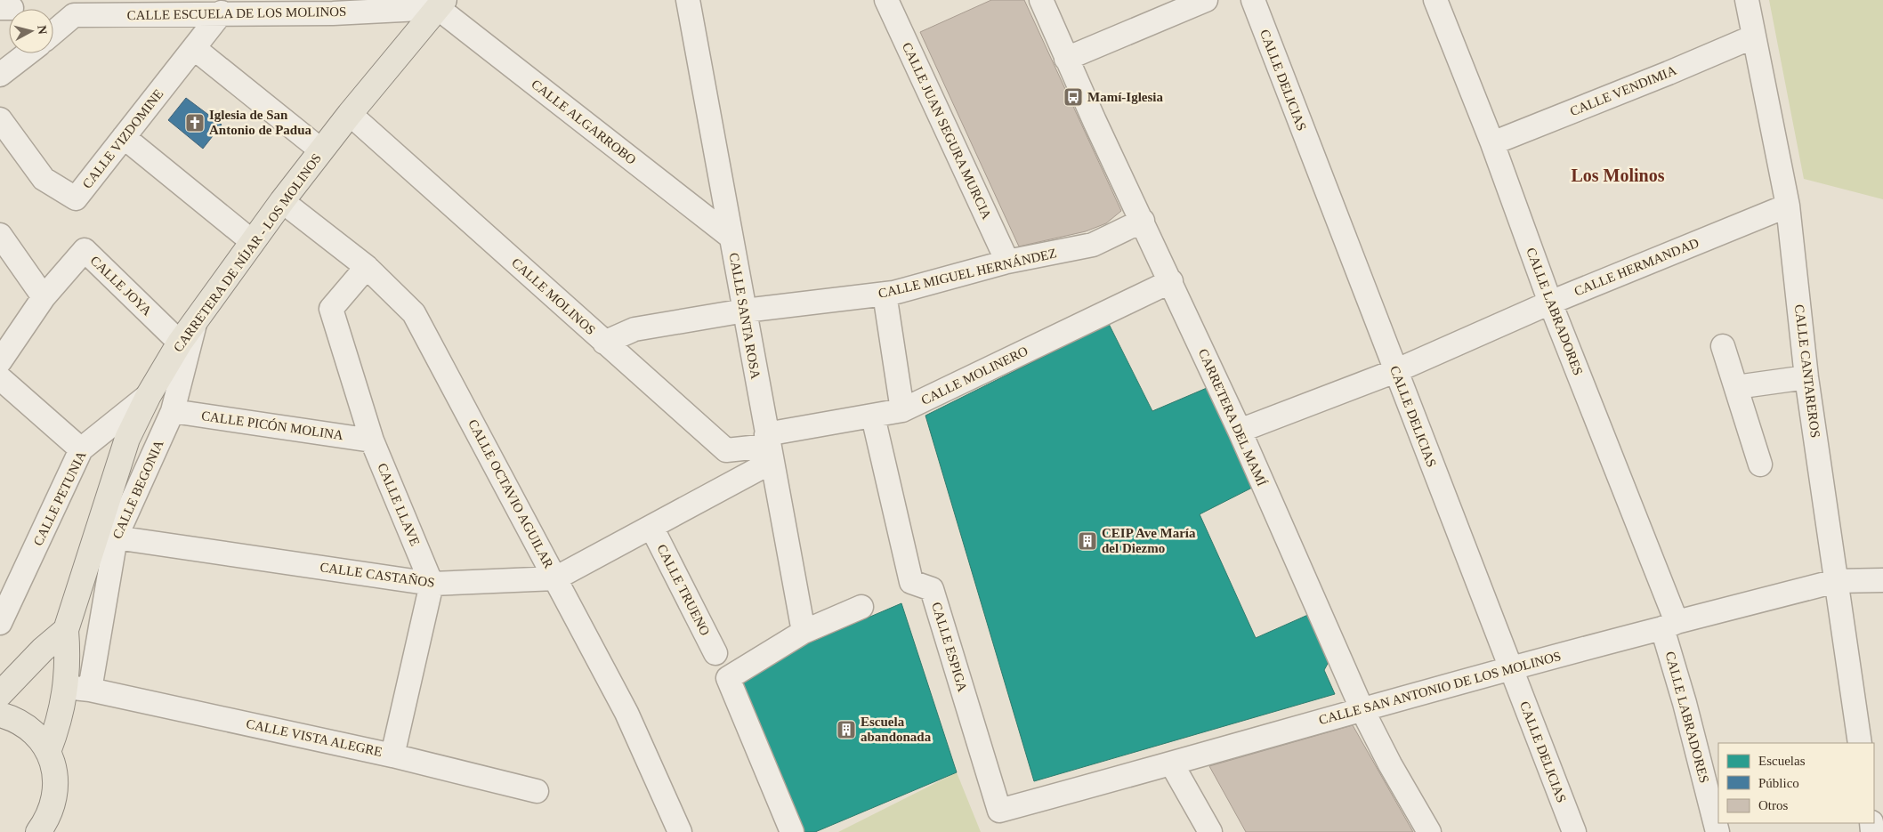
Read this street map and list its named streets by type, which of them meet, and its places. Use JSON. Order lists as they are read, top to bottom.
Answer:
{
  "streets": {
    "main road": ["CARRETERA DE NÍJAR - LOS MOLINOS"],
    "street": [
      "CALLE ESCUELA DE LOS MOLINOS",
      "CALLE DELICIAS",
      "CALLE VENDIMIA",
      "CALLE ALGARROBO",
      "CALLE JUAN SEGURA MURCIA",
      "CALLE VIZDOMINE",
      "CALLE HERMANDAD",
      "CALLE MIGUEL HERNÁNDEZ",
      "CALLE JOYA",
      "CALLE MOLINOS",
      "CALLE LABRADORES",
      "CALLE SANTA ROSA",
      "CALLE CANTAREROS",
      "CALLE MOLINERO",
      "CARRETERA DEL MAMÍ",
      "CALLE PICÓN MOLINA",
      "CALLE BEGONIA",
      "CALLE OCTAVIO AGUILAR",
      "CALLE PETUNIA",
      "CALLE LLAVE",
      "CALLE CASTAÑOS",
      "CALLE TRUENO",
      "CALLE ESPIGA",
      "CALLE SAN ANTONIO DE LOS MOLINOS",
      "CALLE VISTA ALEGRE"
    ]
  },
  "crossings": [
    ["CALLE ESCUELA DE LOS MOLINOS", "CALLE ALGARROBO"],
    ["CALLE ESCUELA DE LOS MOLINOS", "CALLE VIZDOMINE"],
    ["CALLE ESCUELA DE LOS MOLINOS", "CARRETERA DE NÍJAR - LOS MOLINOS"],
    ["CALLE DELICIAS", "CALLE HERMANDAD"],
    ["CALLE DELICIAS", "CALLE SAN ANTONIO DE LOS MOLINOS"],
    ["CALLE VENDIMIA", "CALLE LABRADORES"],
    ["CALLE VENDIMIA", "CALLE CANTAREROS"],
    ["CALLE ALGARROBO", "CARRETERA DE NÍJAR - LOS MOLINOS"],
    ["CALLE ALGARROBO", "CALLE SANTA ROSA"],
    ["CALLE JUAN SEGURA MURCIA", "CALLE MIGUEL HERNÁNDEZ"],
    ["CARRETERA DE NÍJAR - LOS MOLINOS", "CALLE JOYA"],
    ["CARRETERA DE NÍJAR - LOS MOLINOS", "CALLE MOLINOS"],
    ["CARRETERA DE NÍJAR - LOS MOLINOS", "CALLE BEGONIA"],
    ["CARRETERA DE NÍJAR - LOS MOLINOS", "CALLE OCTAVIO AGUILAR"],
    ["CARRETERA DE NÍJAR - LOS MOLINOS", "CALLE PETUNIA"],
    ["CARRETERA DE NÍJAR - LOS MOLINOS", "CALLE CASTAÑOS"],
    ["CALLE HERMANDAD", "CALLE LABRADORES"],
    ["CALLE HERMANDAD", "CALLE CANTAREROS"],
    ["CALLE HERMANDAD", "CARRETERA DEL MAMÍ"],
    ["CALLE MIGUEL HERNÁNDEZ", "CALLE MOLINOS"],
    ["CALLE MIGUEL HERNÁNDEZ", "CALLE SANTA ROSA"],
    ["CALLE MIGUEL HERNÁNDEZ", "CARRETERA DEL MAMÍ"],
    ["CALLE MOLINOS", "CALLE SANTA ROSA"],
    ["CALLE MOLINOS", "CALLE MOLINERO"],
    ["CALLE MOLINOS", "CALLE CASTAÑOS"],
    ["CALLE LABRADORES", "CALLE SAN ANTONIO DE LOS MOLINOS"],
    ["CALLE SANTA ROSA", "CALLE MOLINERO"],
    ["CALLE SANTA ROSA", "CALLE CASTAÑOS"],
    ["CALLE CANTAREROS", "CALLE SAN ANTONIO DE LOS MOLINOS"],
    ["CALLE MOLINERO", "CARRETERA DEL MAMÍ"],
    ["CALLE MOLINERO", "CALLE CASTAÑOS"],
    ["CALLE MOLINERO", "CALLE ESPIGA"],
    ["CARRETERA DEL MAMÍ", "CALLE SAN ANTONIO DE LOS MOLINOS"],
    ["CALLE PICÓN MOLINA", "CALLE BEGONIA"],
    ["CALLE PICÓN MOLINA", "CALLE LLAVE"],
    ["CALLE BEGONIA", "CALLE CASTAÑOS"],
    ["CALLE BEGONIA", "CALLE VISTA ALEGRE"],
    ["CALLE OCTAVIO AGUILAR", "CALLE LLAVE"],
    ["CALLE OCTAVIO AGUILAR", "CALLE CASTAÑOS"],
    ["CALLE LLAVE", "CALLE CASTAÑOS"],
    ["CALLE CASTAÑOS", "CALLE TRUENO"],
    ["CALLE ESPIGA", "CALLE SAN ANTONIO DE LOS MOLINOS"]
  ],
  "districts": ["Los Molinos"],
  "places": {
    "bus stop": ["Mamí-Iglesia"],
    "church": ["Iglesia de San Antonio de Padua"],
    "building": ["CEIP Ave María del Diezmo", "Escuela abandonada"]
  },
  "legend": ["Escuelas", "Público", "Otros"],
  "north": "right"
}
